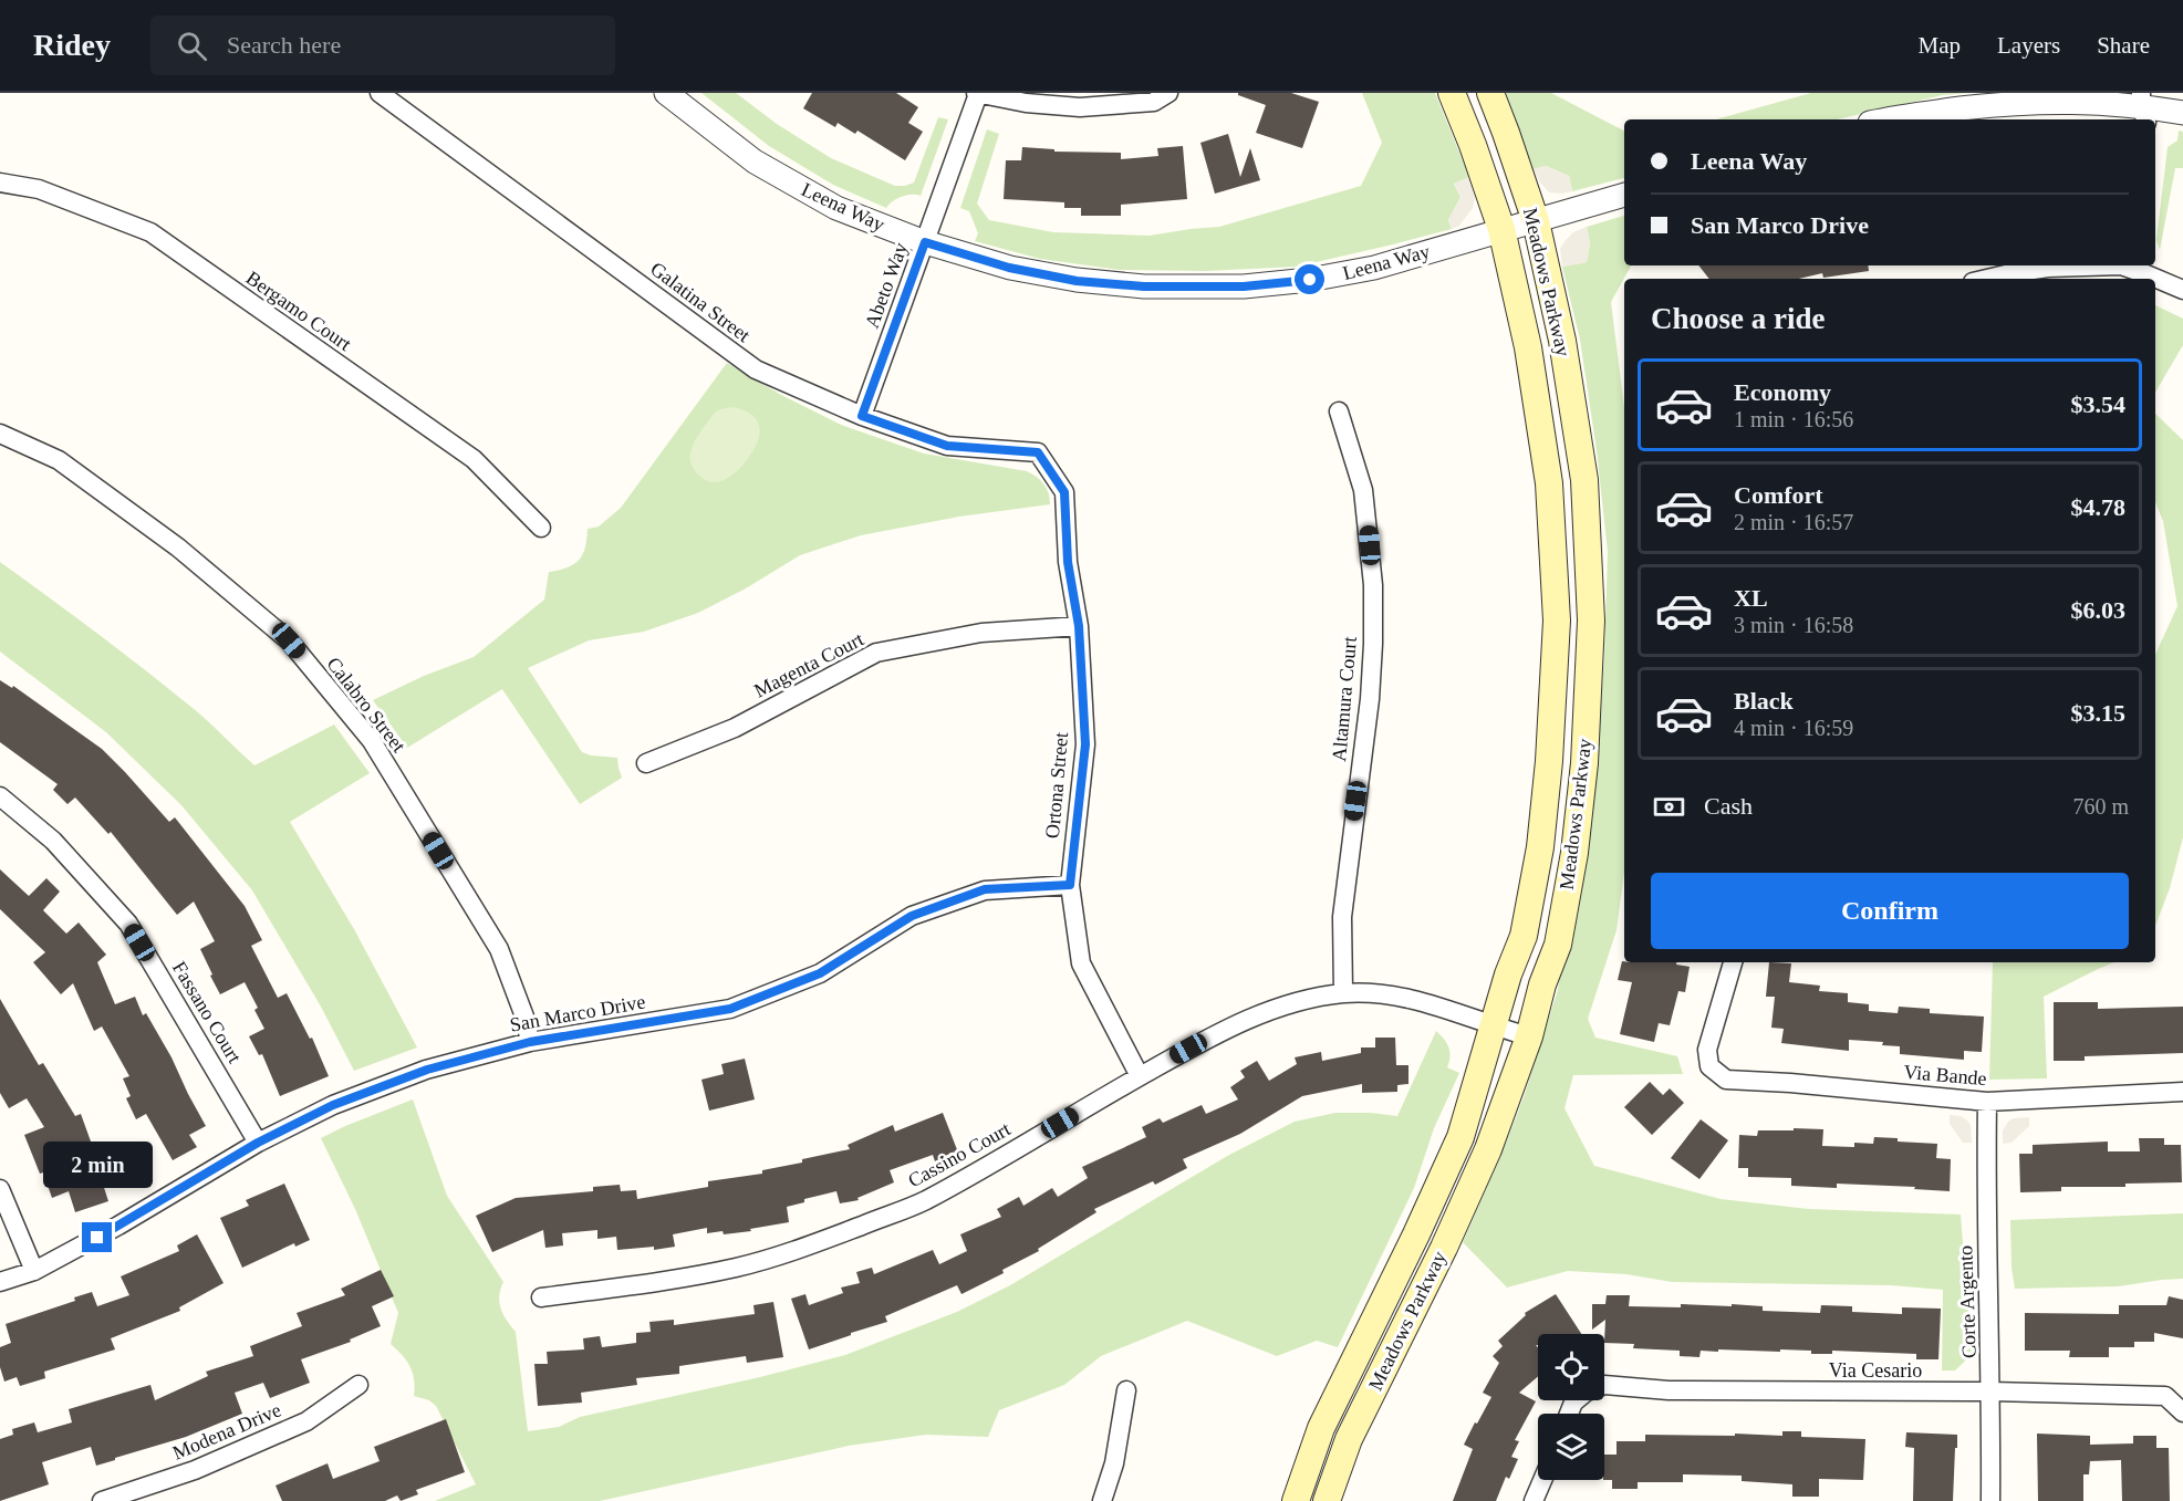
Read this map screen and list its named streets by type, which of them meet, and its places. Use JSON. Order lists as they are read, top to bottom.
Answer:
{
  "streets": {
    "main road": ["Meadows Parkway"],
    "street": [
      "Leena Way",
      "Abeto Way",
      "Galatina Street",
      "Bergamo Court",
      "Magenta Court",
      "Altamura Court",
      "Calabro Street",
      "Ortona Street",
      "Fassano Court",
      "San Marco Drive",
      "Via Bande",
      "Cassino Court",
      "Corte Argento",
      "Via Cesario",
      "Modena Drive"
    ]
  },
  "crossings": [
    ["Leena Way", "Meadows Parkway"],
    ["Leena Way", "Abeto Way"],
    ["Meadows Parkway", "Cassino Court"],
    ["Abeto Way", "Galatina Street"],
    ["Galatina Street", "Ortona Street"],
    ["Magenta Court", "Ortona Street"],
    ["Altamura Court", "Cassino Court"],
    ["Calabro Street", "San Marco Drive"],
    ["Ortona Street", "San Marco Drive"],
    ["Ortona Street", "Cassino Court"],
    ["Fassano Court", "San Marco Drive"],
    ["Via Bande", "Corte Argento"],
    ["Corte Argento", "Via Cesario"]
  ],
  "page": {
    "header": "Ridey",
    "search": "Search here",
    "nav": ["Map", "Layers", "Share"],
    "banner": ["Leena Way", "San Marco Drive"],
    "heading": "Choose a ride",
    "list": [
      {
        "name": "Economy",
        "note": "1 min · 16:56",
        "value": "$3.54"
      },
      {
        "name": "Comfort",
        "note": "2 min · 16:57",
        "value": "$4.78"
      },
      {
        "name": "XL",
        "note": "3 min · 16:58",
        "value": "$6.03"
      },
      {
        "name": "Black",
        "note": "4 min · 16:59",
        "value": "$3.15"
      }
    ],
    "pay": ["Cash", "760 m"],
    "buttons": "Confirm",
    "bubble": "2 min"
  }
}
